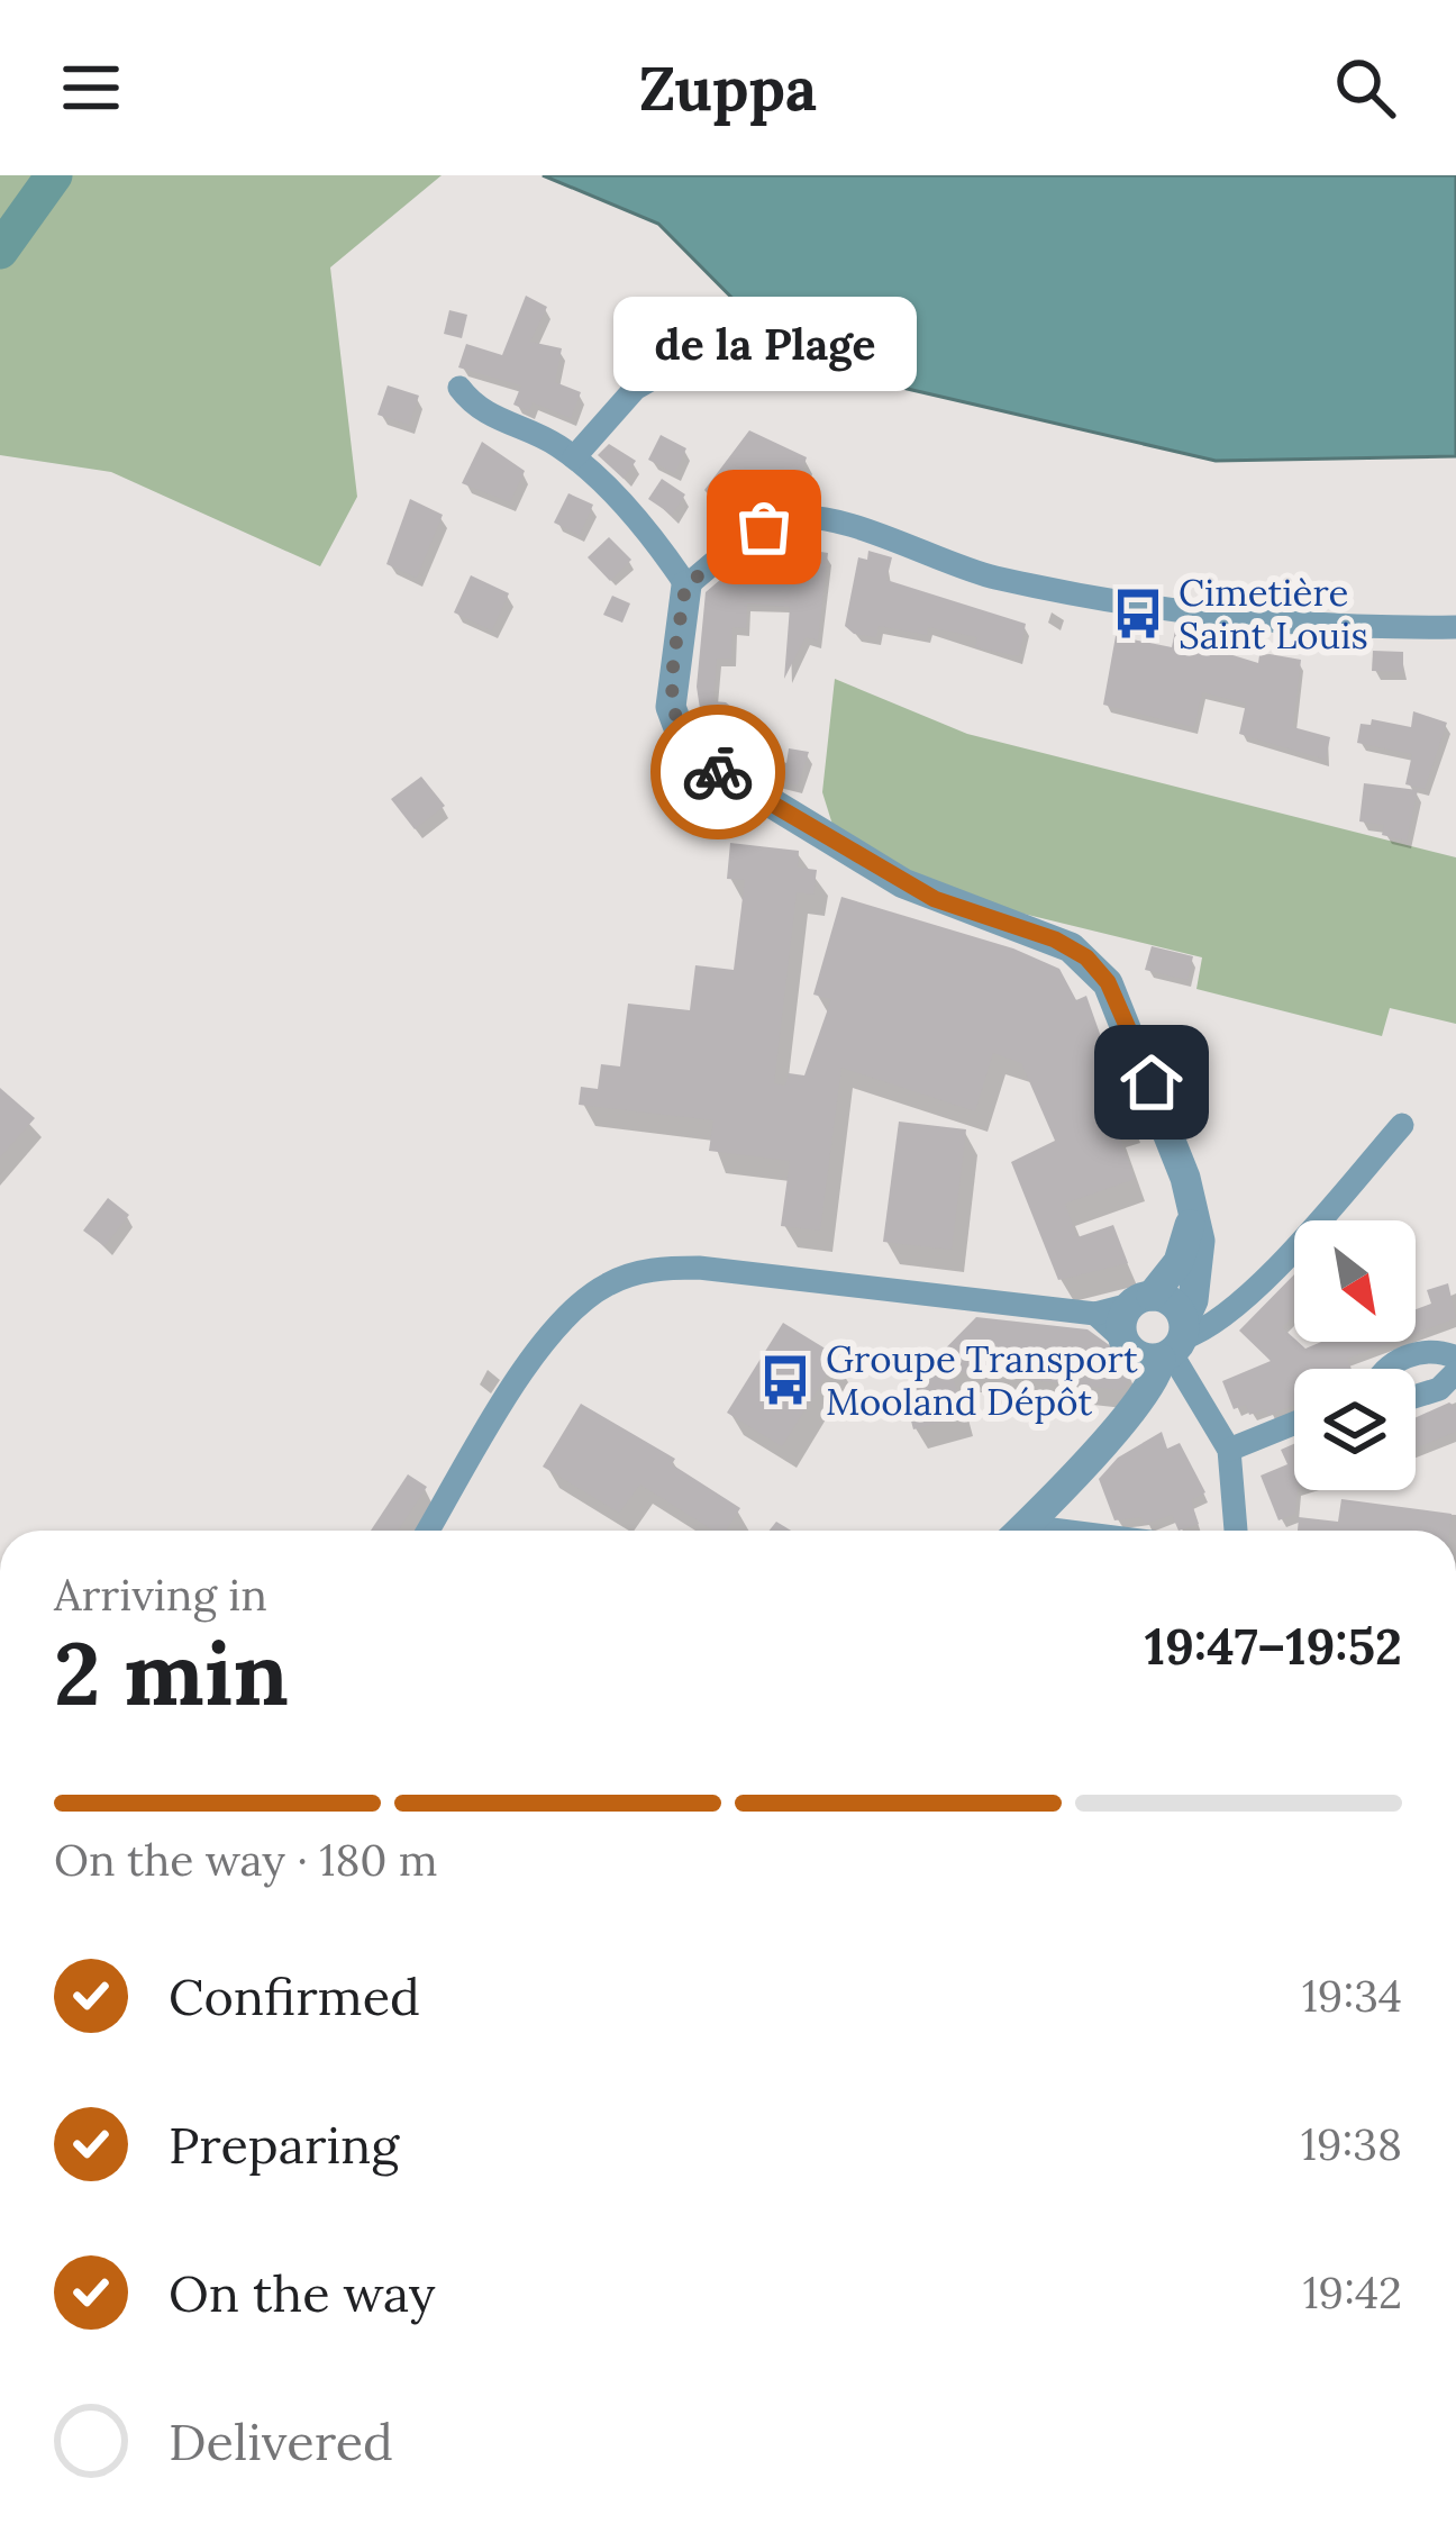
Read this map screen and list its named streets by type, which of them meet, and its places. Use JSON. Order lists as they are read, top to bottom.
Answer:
{
  "places": {
    "other": ["de la Plage"],
    "bus stop": ["Cimetière Saint Louis", "Groupe Transport Mooland Dépôt"]
  },
  "north": "bottom right",
  "page": {
    "header": "Zuppa",
    "bubble": "de la Plage",
    "heading": ["2 min", "Arriving in", "19:47–19:52"],
    "bar": "On the way · 180 m",
    "list": [
      ["Confirmed", "19:34"],
      ["Preparing", "19:38"],
      ["On the way", "19:42"],
      "Delivered"
    ]
  }
}
